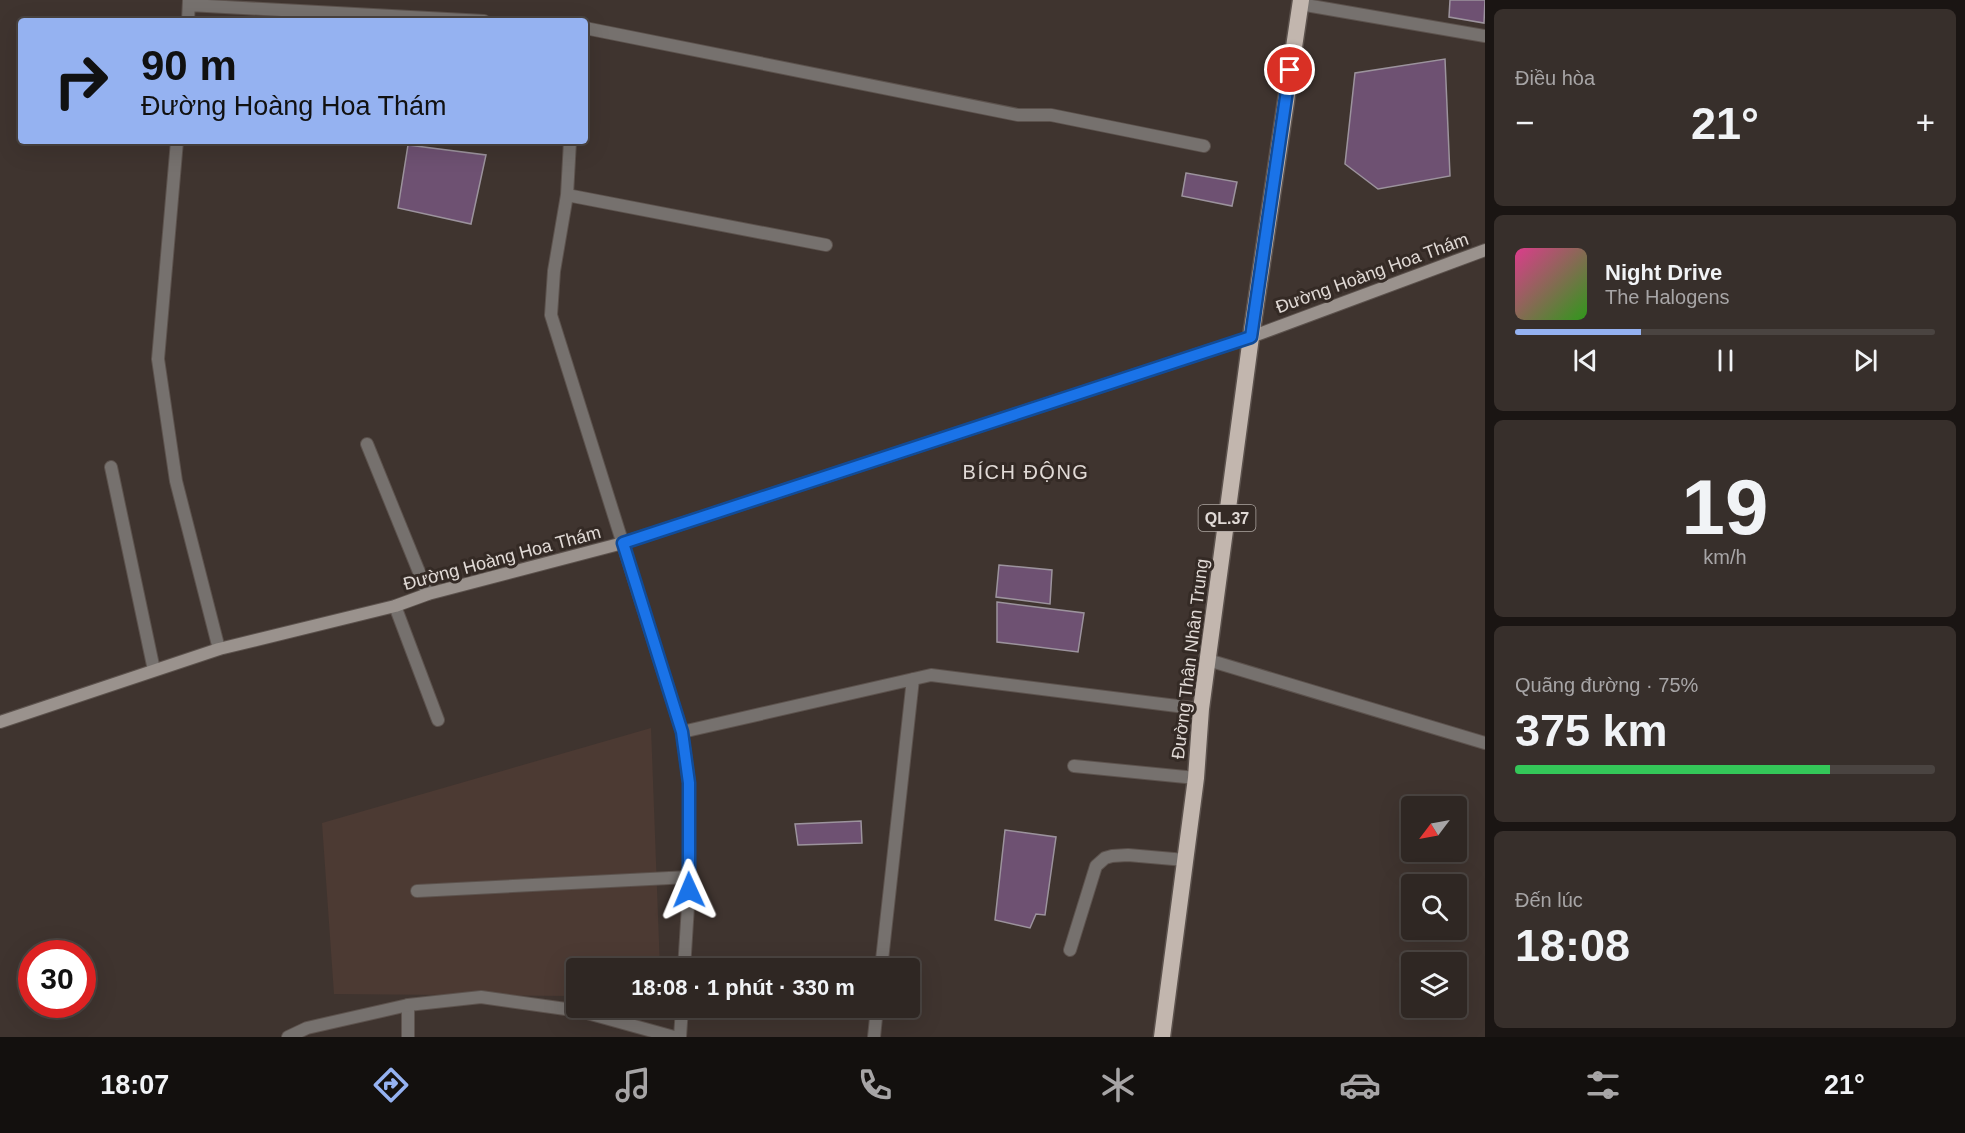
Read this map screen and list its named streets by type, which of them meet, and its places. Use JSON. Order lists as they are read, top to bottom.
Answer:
{
  "streets": {
    "highway": ["QL.37", "Đường Thân Nhân Trung"],
    "main road": ["Đường Hoàng Hoa Thám"]
  },
  "crossings": [
    ["Đường Hoàng Hoa Thám", "Đường Thân Nhân Trung"]
  ],
  "districts": ["BÍCH ĐỘNG"],
  "north": "bottom left",
  "page": {
    "tile": [
      "Điều hòa",
      ["19", "km/h"],
      ["Quãng đường · 75%", "375 km"],
      ["Đến lúc", "18:08"]
    ],
    "turn": ["90 m", "Đường Hoàng Hoa Thám"],
    "heat": ["−", "21°", "+"],
    "song": ["Night Drive", "The Halogens"],
    "limit": "30",
    "trip": "18:08 · 1 phút · 330 m",
    "tabs": ["18:07", "21°"]
  }
}
